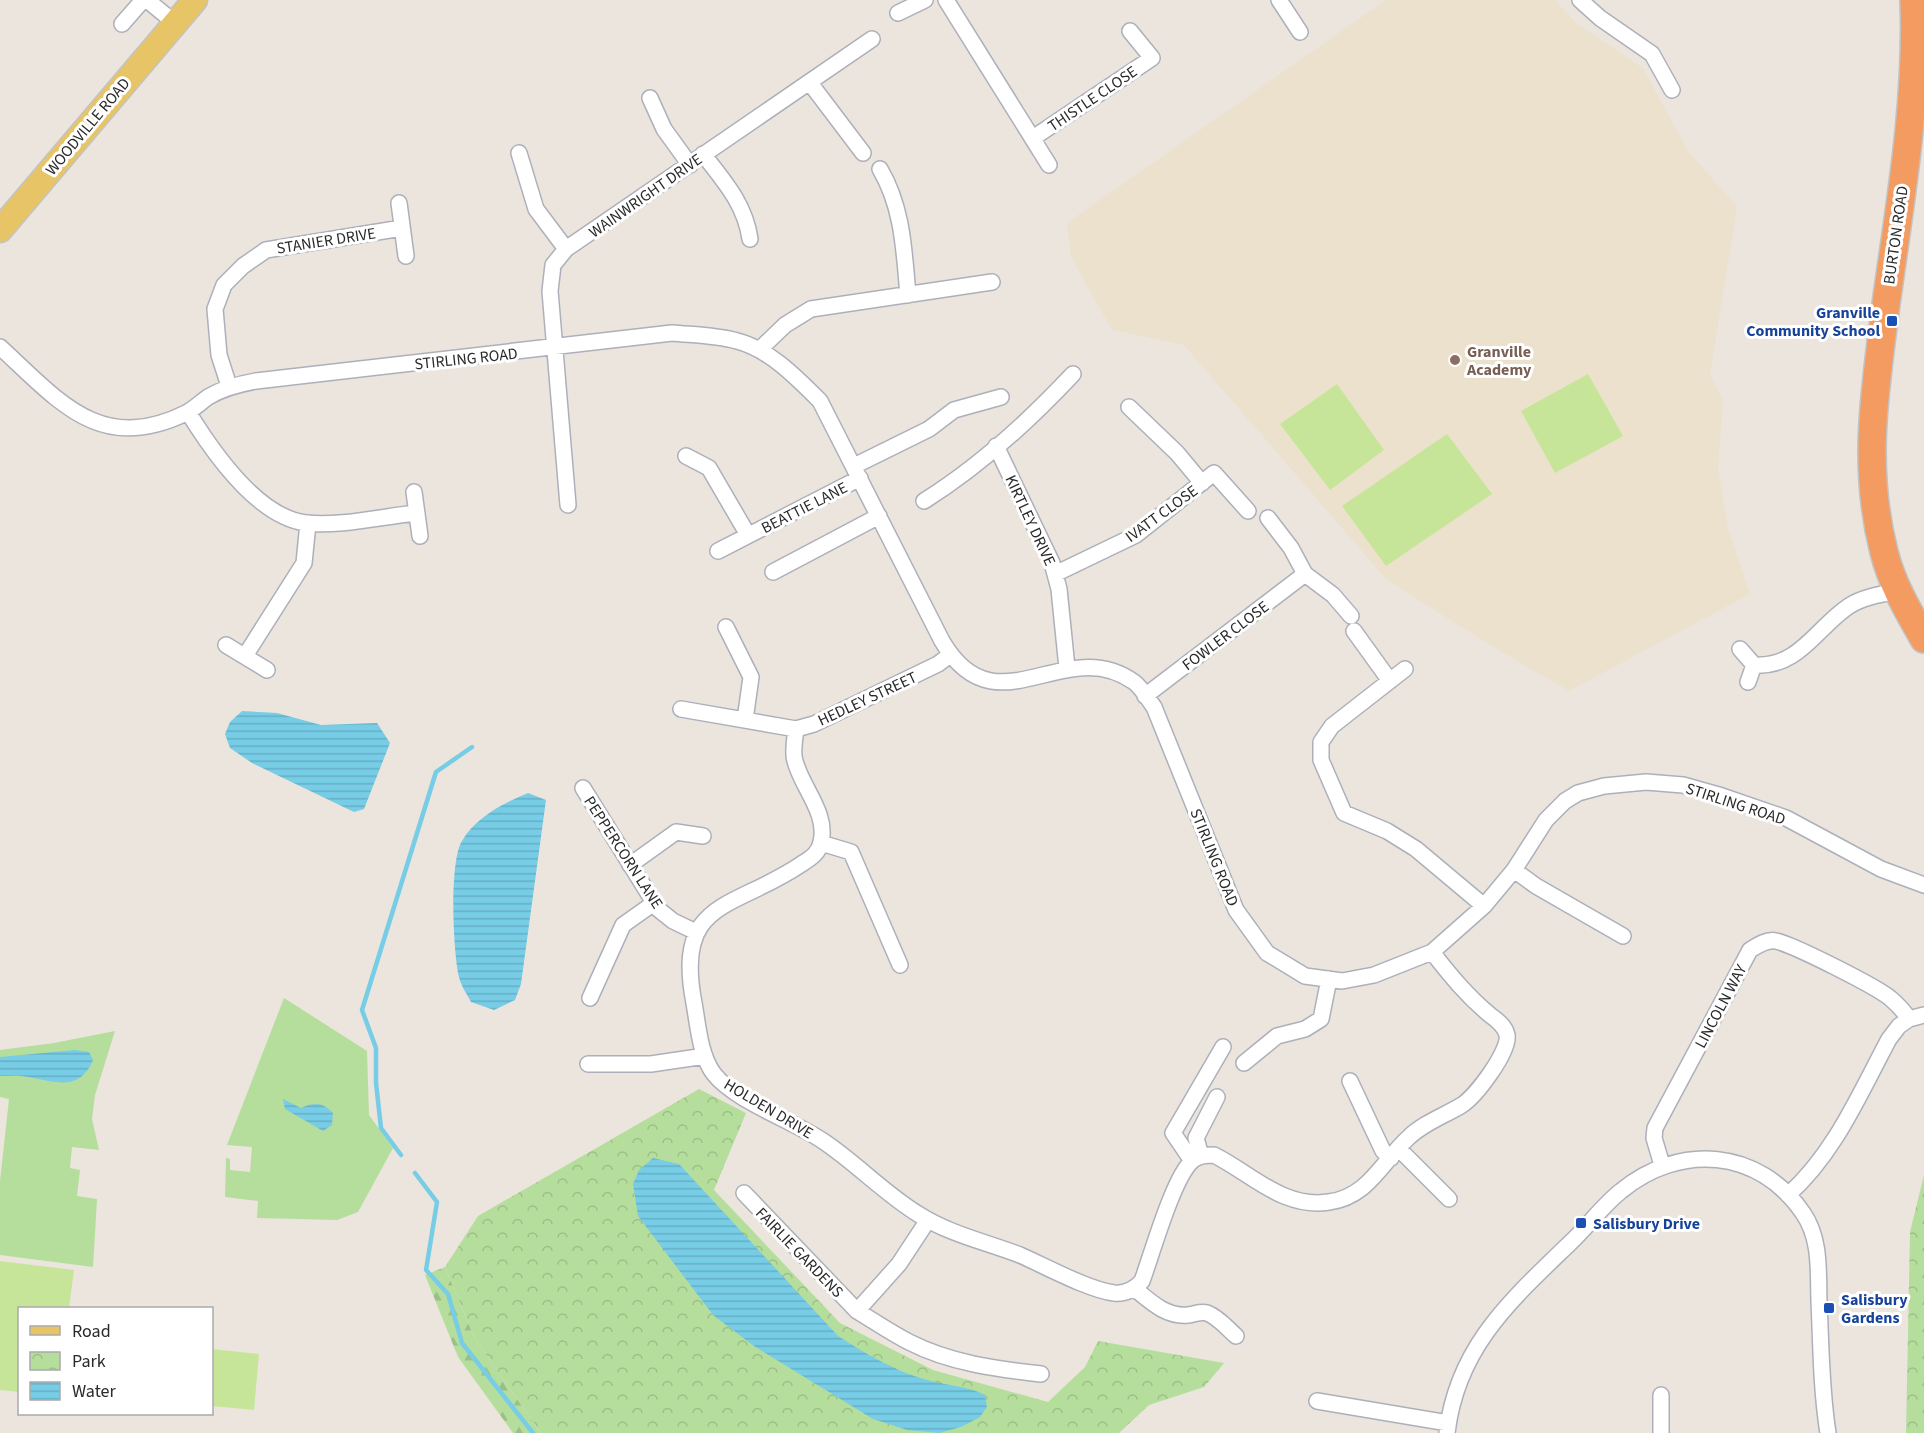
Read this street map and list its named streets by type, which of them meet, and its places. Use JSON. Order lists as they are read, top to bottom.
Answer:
{
  "streets": {
    "highway": ["BURTON ROAD"],
    "main road": ["WOODVILLE ROAD"],
    "street": [
      "THISTLE CLOSE",
      "WAINWRIGHT DRIVE",
      "STANIER DRIVE",
      "STIRLING ROAD",
      "BEATTIE LANE",
      "IVATT CLOSE",
      "KIRTLEY DRIVE",
      "FOWLER CLOSE",
      "HEDLEY STREET",
      "PEPPERCORN LANE",
      "LINCOLN WAY",
      "HOLDEN DRIVE",
      "FAIRLIE GARDENS"
    ]
  },
  "crossings": [
    ["WAINWRIGHT DRIVE", "STIRLING ROAD"],
    ["STANIER DRIVE", "STIRLING ROAD"],
    ["STIRLING ROAD", "BEATTIE LANE"],
    ["STIRLING ROAD", "KIRTLEY DRIVE"],
    ["STIRLING ROAD", "FOWLER CLOSE"],
    ["STIRLING ROAD", "HEDLEY STREET"],
    ["IVATT CLOSE", "KIRTLEY DRIVE"],
    ["PEPPERCORN LANE", "HOLDEN DRIVE"],
    ["HOLDEN DRIVE", "FAIRLIE GARDENS"]
  ],
  "places": {
    "transit": ["Granville Community School", "Salisbury Drive", "Salisbury Gardens"],
    "other": ["Granville Academy"]
  },
  "legend": ["Road", "Park", "Water"]
}
